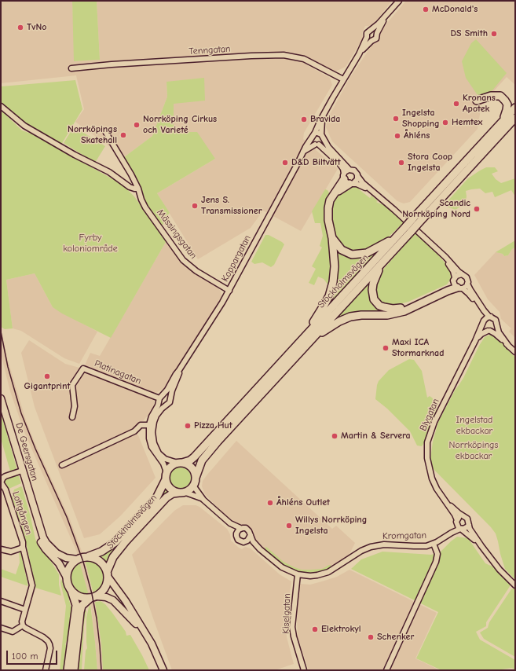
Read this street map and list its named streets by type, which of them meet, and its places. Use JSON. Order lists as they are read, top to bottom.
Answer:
{
  "streets": {
    "highway": ["Stockholmsvägen"],
    "main road": ["De Geersgatan"],
    "street": [
      "Tenngatan",
      "Mässingsgatan",
      "Koppargatan",
      "Platinagatan",
      "Blygatan",
      "Lottgången",
      "Kromgatan",
      "Kiselgatan"
    ]
  },
  "crossings": [
    ["Mässingsgatan", "Koppargatan"],
    ["Koppargatan", "Stockholmsvägen"],
    ["Koppargatan", "Platinagatan"],
    ["Stockholmsvägen", "De Geersgatan"],
    ["Blygatan", "Kromgatan"],
    ["Kromgatan", "Kiselgatan"]
  ],
  "parks": ["Fyrby koloniområde", "Ingelstad ekbackar", "Norrköpings ekbackar"],
  "places": [
    "McDonald's",
    "TvNo",
    "DS Smith",
    "Kronans Apotek",
    "Ingelsta Shopping",
    "Bravida",
    "Hemtex",
    "Norrköping Cirkus och Varieté",
    "Norrköpings Skatehall",
    "Åhléns",
    "D&D Biltvätt",
    "Stora Coop Ingelsta",
    "Jens S. Transmissioner",
    "Scandic Norrköping Nord",
    "Maxi ICA Stormarknad",
    "Gigantprint",
    "Pizza Hut",
    "Martin & Servera",
    "Åhléns Outlet",
    "Willys Norrköping Ingelsta",
    "Elektrokyl",
    "Schenker"
  ],
  "scale_bar": "100 m"
}
